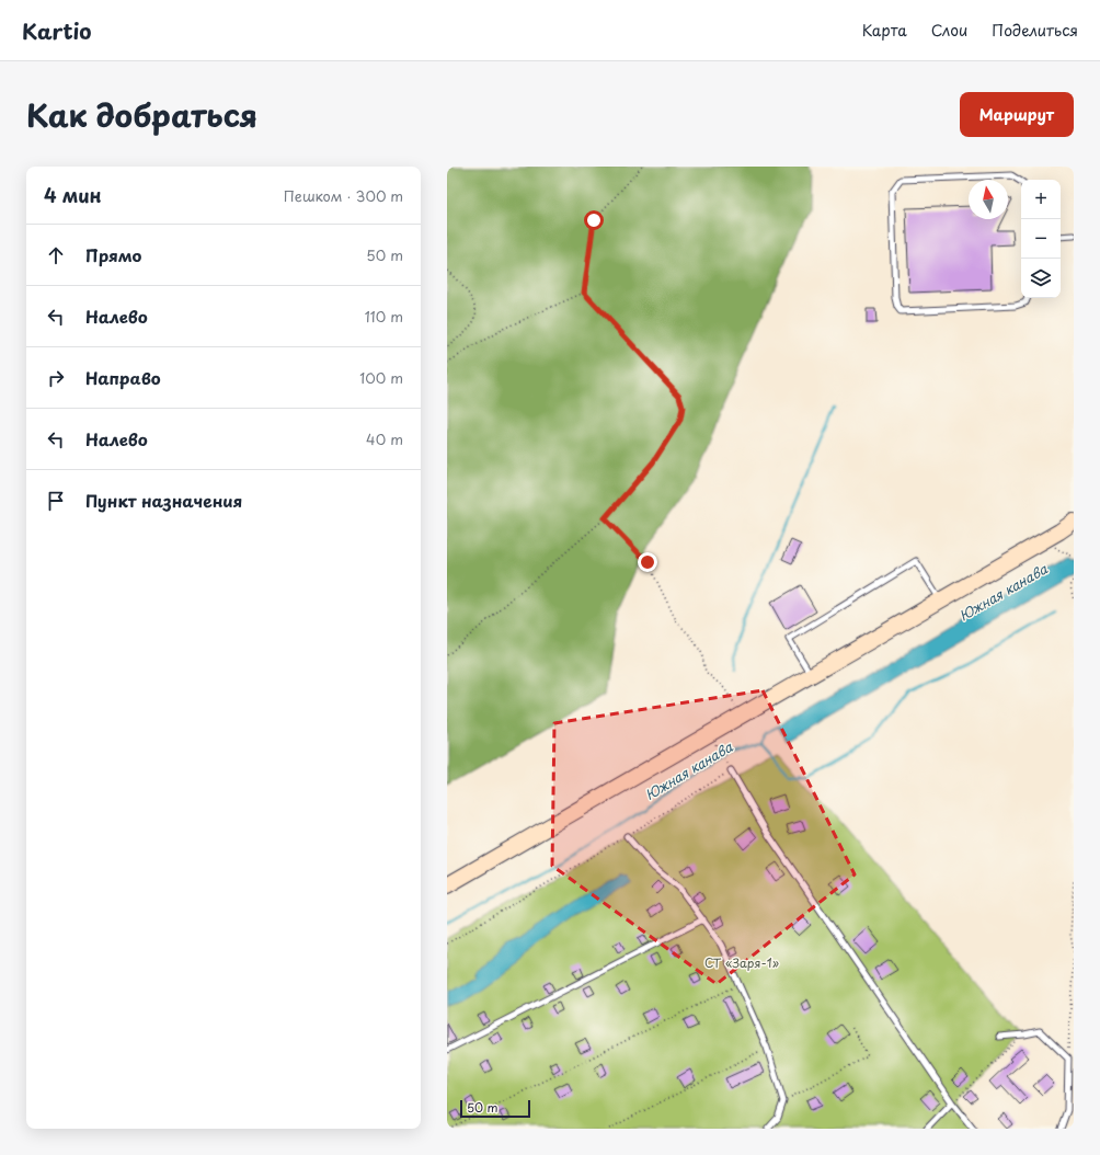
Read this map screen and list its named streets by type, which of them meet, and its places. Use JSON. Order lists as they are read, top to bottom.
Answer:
{
  "water": ["Южная канава"],
  "parks": ["СТ «Заря-1»"],
  "scale_bar": "50 m",
  "north": "top",
  "page": {
    "header": "Kartio",
    "nav": ["Карта", "Слои", "Поделиться"],
    "title": "Как добраться",
    "buttons": "Маршрут",
    "heading": ["4 мин", "Пешком · 300 m"],
    "map_buttons": ["+", "−"],
    "list": [
      ["Прямо", "50 m"],
      ["Налево", "110 m"],
      ["Направо", "100 m"],
      ["Налево", "40 m"],
      "Пункт назначения"
    ],
    "scale": "50 m"
  }
}
